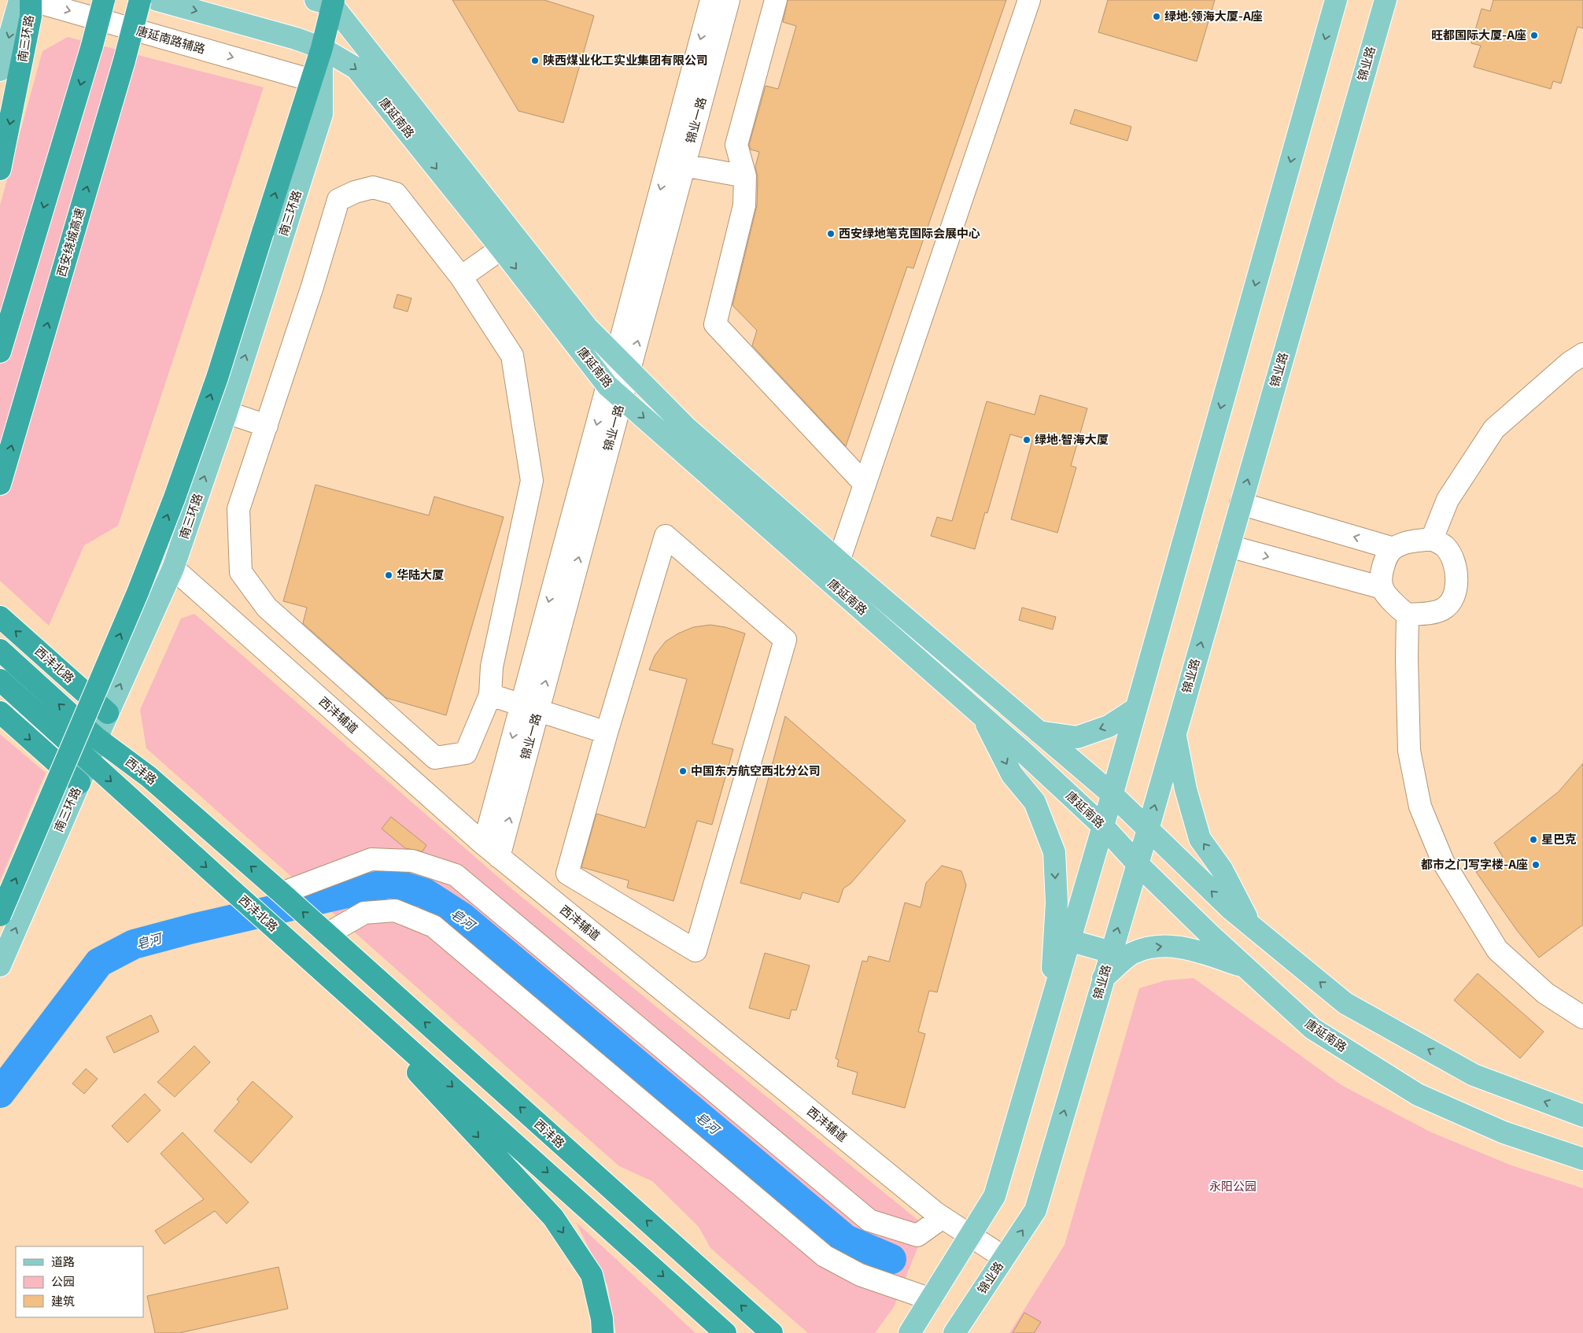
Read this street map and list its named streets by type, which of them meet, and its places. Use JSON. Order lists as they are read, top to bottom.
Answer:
{
  "streets": {
    "highway": [
      "南三环路",
      "西安绕城高速",
      "西沣北路",
      "西沣路"
    ],
    "main road": ["锦业路", "唐延南路"],
    "street": ["唐延南路辅路", "锦业一路", "西沣辅道"]
  },
  "crossings": [
    ["南三环路", "唐延南路辅路"],
    ["南三环路", "唐延南路"],
    ["南三环路", "西沣北路"],
    ["南三环路", "西沣辅道"],
    ["南三环路", "西沣路"],
    ["锦业路", "唐延南路"],
    ["锦业路", "西沣辅道"],
    ["唐延南路", "锦业一路"],
    ["锦业一路", "西沣辅道"]
  ],
  "one_way": ["唐延南路辅路"],
  "water": ["皂河"],
  "parks": ["永阳公园"],
  "places": [
    "绿地·领海大厦-A座",
    "旺都国际大厦-A座",
    "陕西煤业化工实业集团有限公司",
    "西安绿地笔克国际会展中心",
    "绿地·智海大厦",
    "华陆大厦",
    "中国东方航空西北分公司",
    "星巴克",
    "都市之门写字楼-A座"
  ],
  "legend": ["道路", "公园", "建筑"]
}
